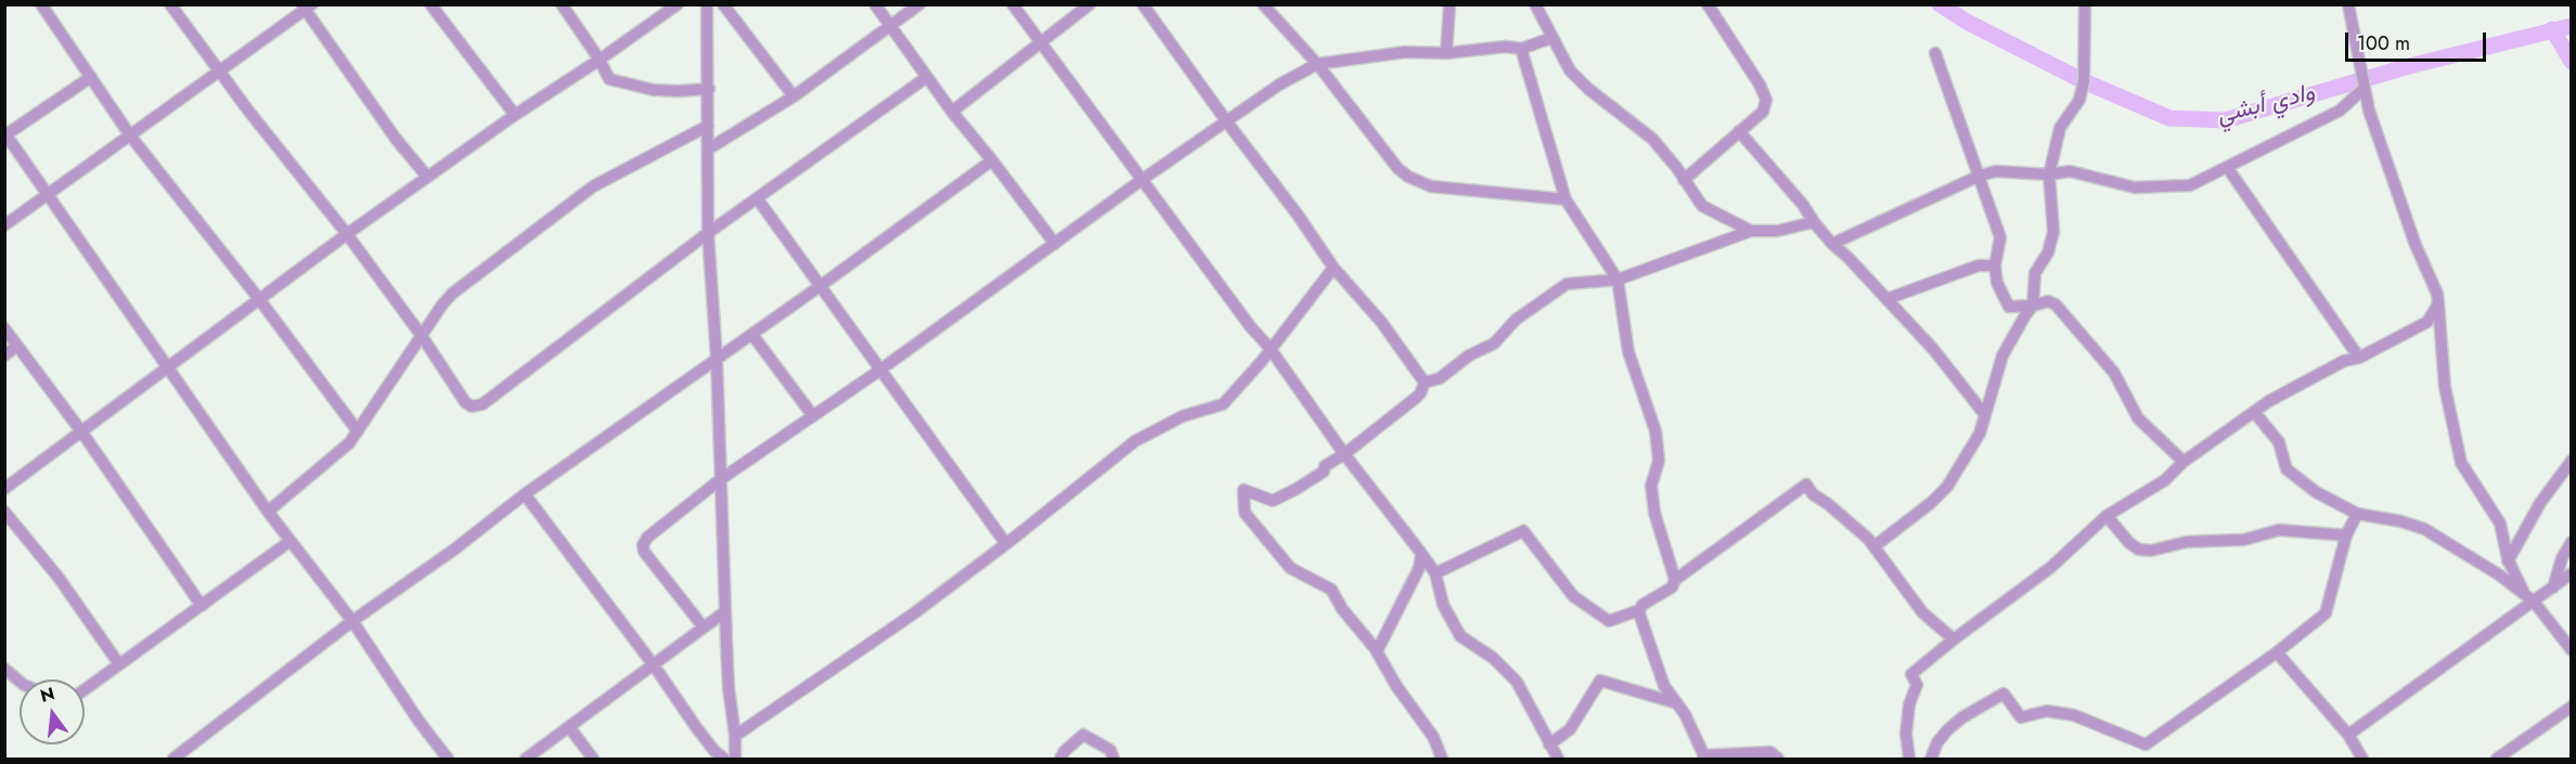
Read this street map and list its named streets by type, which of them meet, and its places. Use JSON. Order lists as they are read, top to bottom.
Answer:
{
  "water": ["وادي أبشي"],
  "scale_bar": "100 m",
  "north": "top"
}
